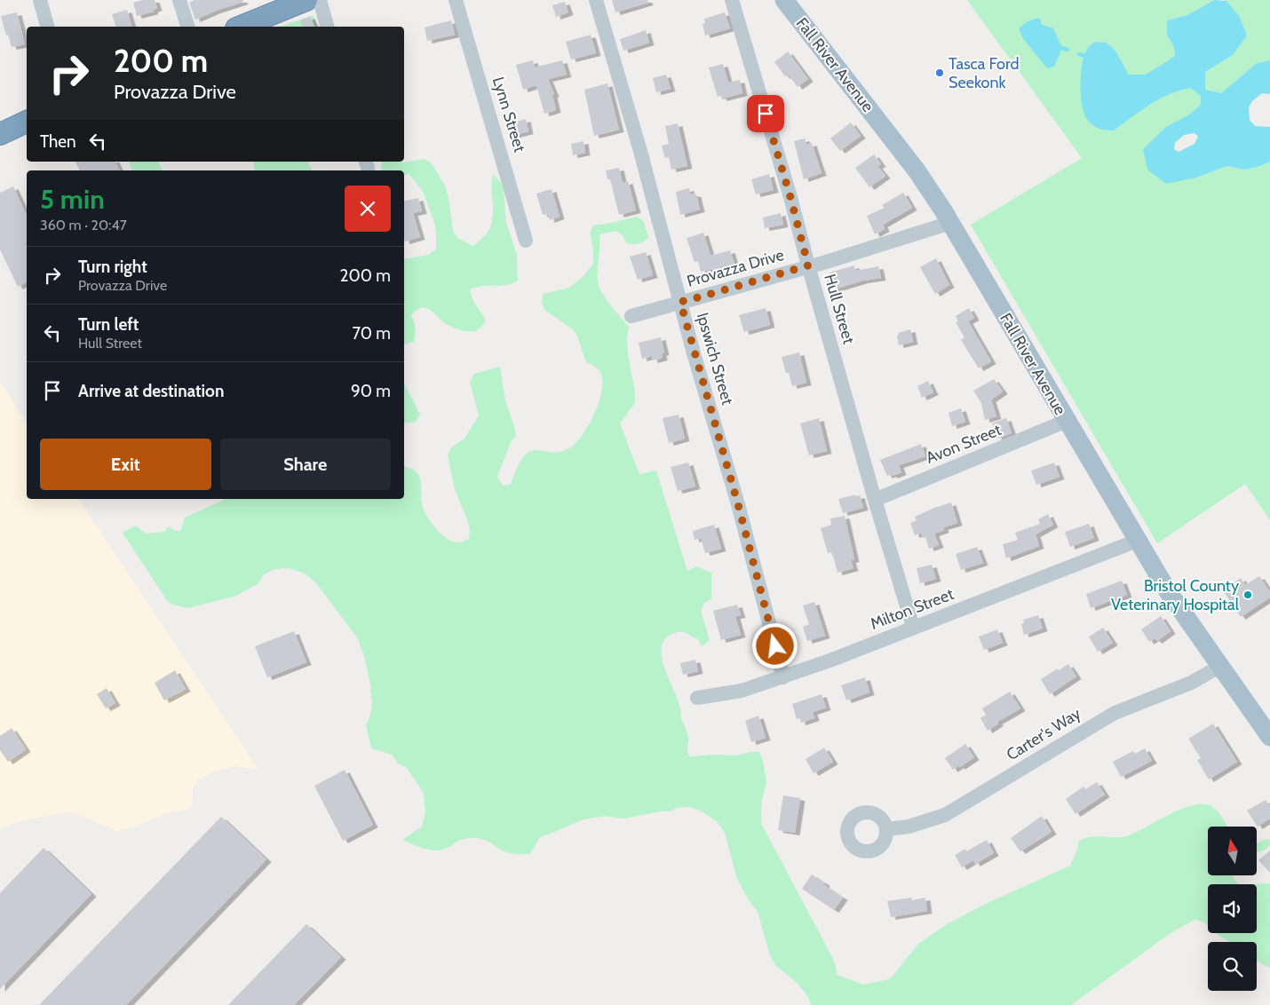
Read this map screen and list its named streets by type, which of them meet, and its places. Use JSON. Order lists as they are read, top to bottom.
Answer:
{
  "streets": {
    "main road": ["Fall River Avenue"],
    "street": [
      "Lynn Street",
      "Provazza Drive",
      "Hull Street",
      "Ipswich Street",
      "Avon Street",
      "Milton Street",
      "Carter's Way"
    ]
  },
  "crossings": [
    ["Fall River Avenue", "Provazza Drive"],
    ["Fall River Avenue", "Avon Street"],
    ["Fall River Avenue", "Milton Street"],
    ["Fall River Avenue", "Carter's Way"],
    ["Provazza Drive", "Hull Street"],
    ["Provazza Drive", "Ipswich Street"],
    ["Hull Street", "Avon Street"],
    ["Hull Street", "Milton Street"],
    ["Ipswich Street", "Milton Street"]
  ],
  "places": ["Tasca Ford Seekonk", "Bristol County Veterinary Hospital"],
  "north": "top",
  "page": {
    "turn": ["200 m", "Provazza Drive"],
    "then": "Then",
    "heading": ["5 min", "360 m · 20:47"],
    "list": [
      {
        "name": "Turn right",
        "note": "Provazza Drive",
        "value": "200 m"
      },
      {
        "name": "Turn left",
        "note": "Hull Street",
        "value": "70 m"
      },
      {
        "name": "Arrive at destination",
        "value": "90 m"
      }
    ],
    "buttons": ["Exit", "Share"]
  }
}
